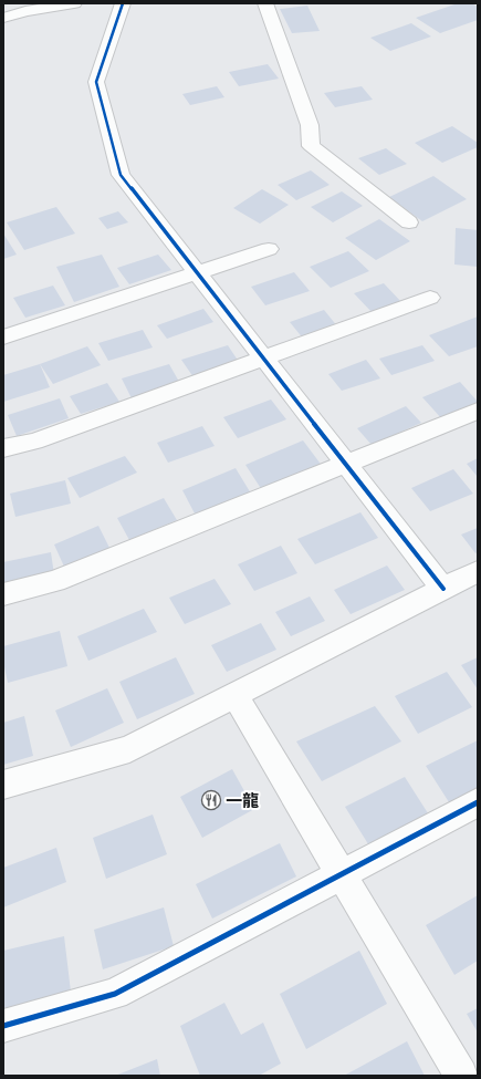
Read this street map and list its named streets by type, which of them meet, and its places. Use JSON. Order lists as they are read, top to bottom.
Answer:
{
  "places": {
    "restaurant": ["一龍"]
  }
}
